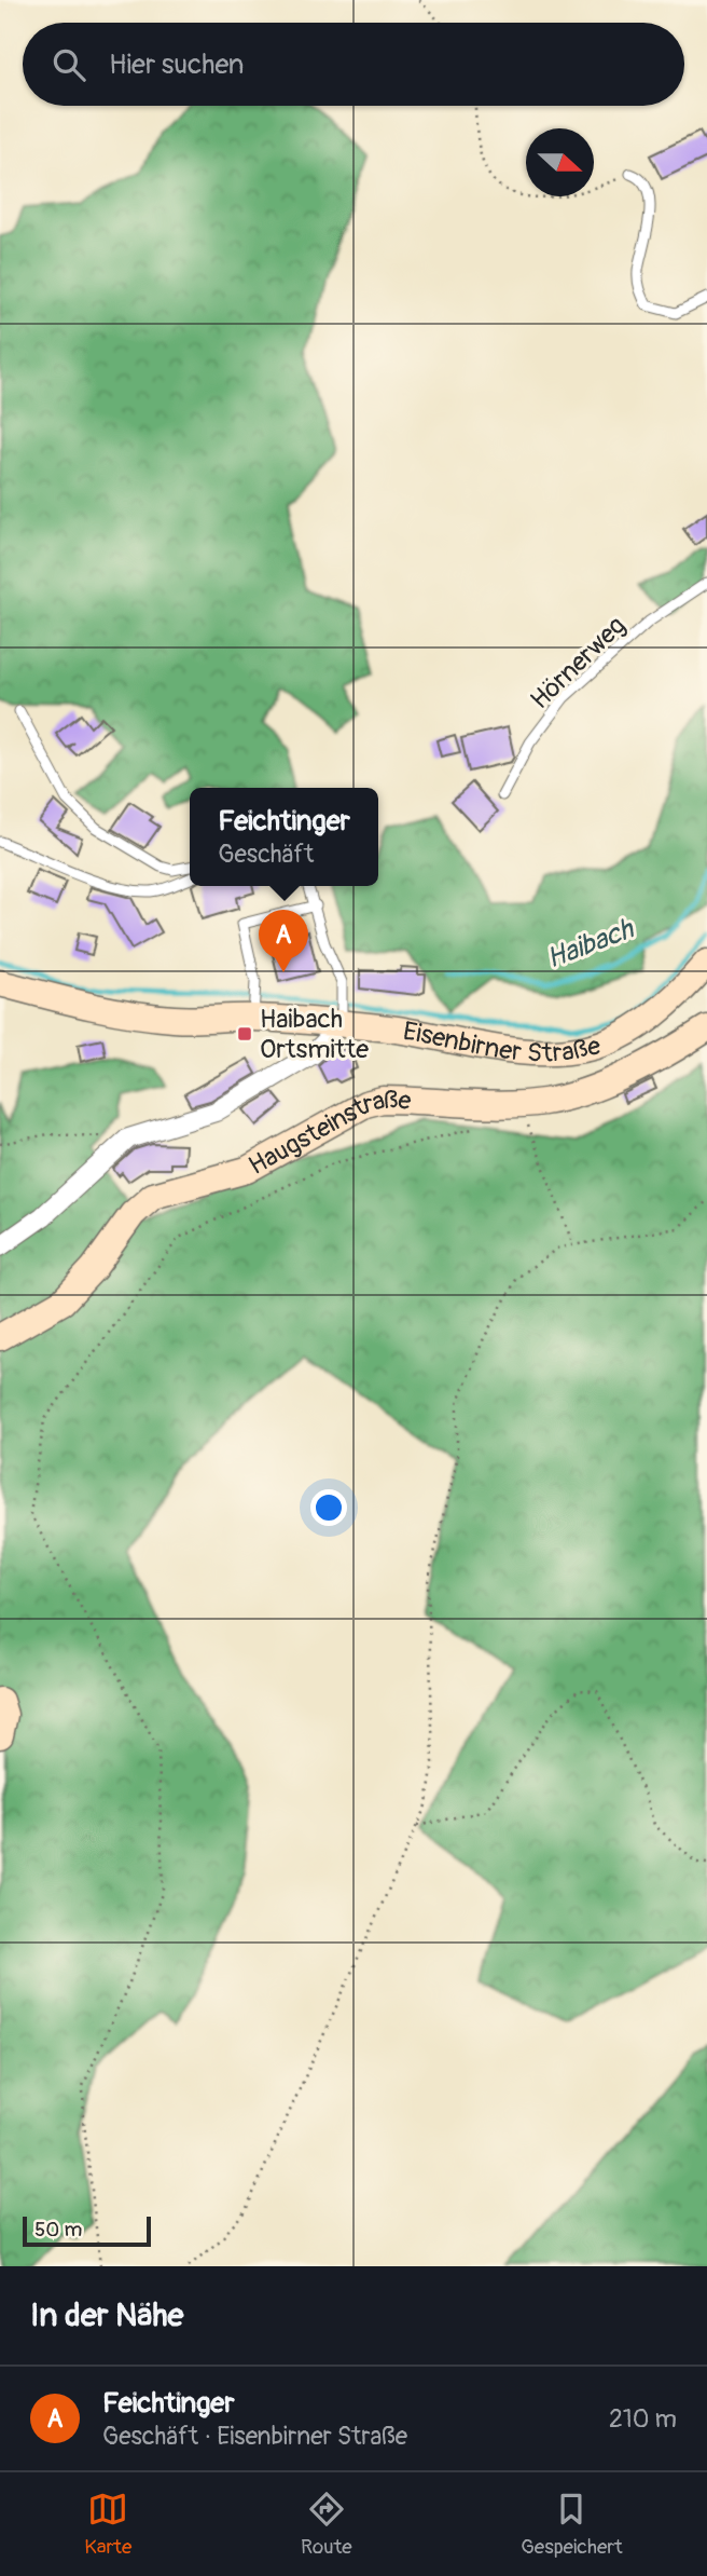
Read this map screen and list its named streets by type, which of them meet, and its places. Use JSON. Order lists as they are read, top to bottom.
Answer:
{
  "streets": {
    "main road": ["Eisenbirner Straße", "Haugsteinstraße"],
    "lane": ["Hörnerweg"]
  },
  "water": ["Haibach"],
  "places": {
    "transit": ["Haibach Ortsmitte"]
  },
  "scale_bar": "50 m",
  "north": "right",
  "page": {
    "search": "Hier suchen",
    "popup": ["Feichtinger", "Geschäft"],
    "pins": "A",
    "scale": "50 m",
    "heading": "In der Nähe",
    "list": [
      {
        "mark": "A",
        "name": "Feichtinger",
        "note": "Geschäft · Eisenbirner Straße",
        "value": "210 m"
      }
    ],
    "nav": ["Karte", "Route", "Gespeichert"]
  }
}
